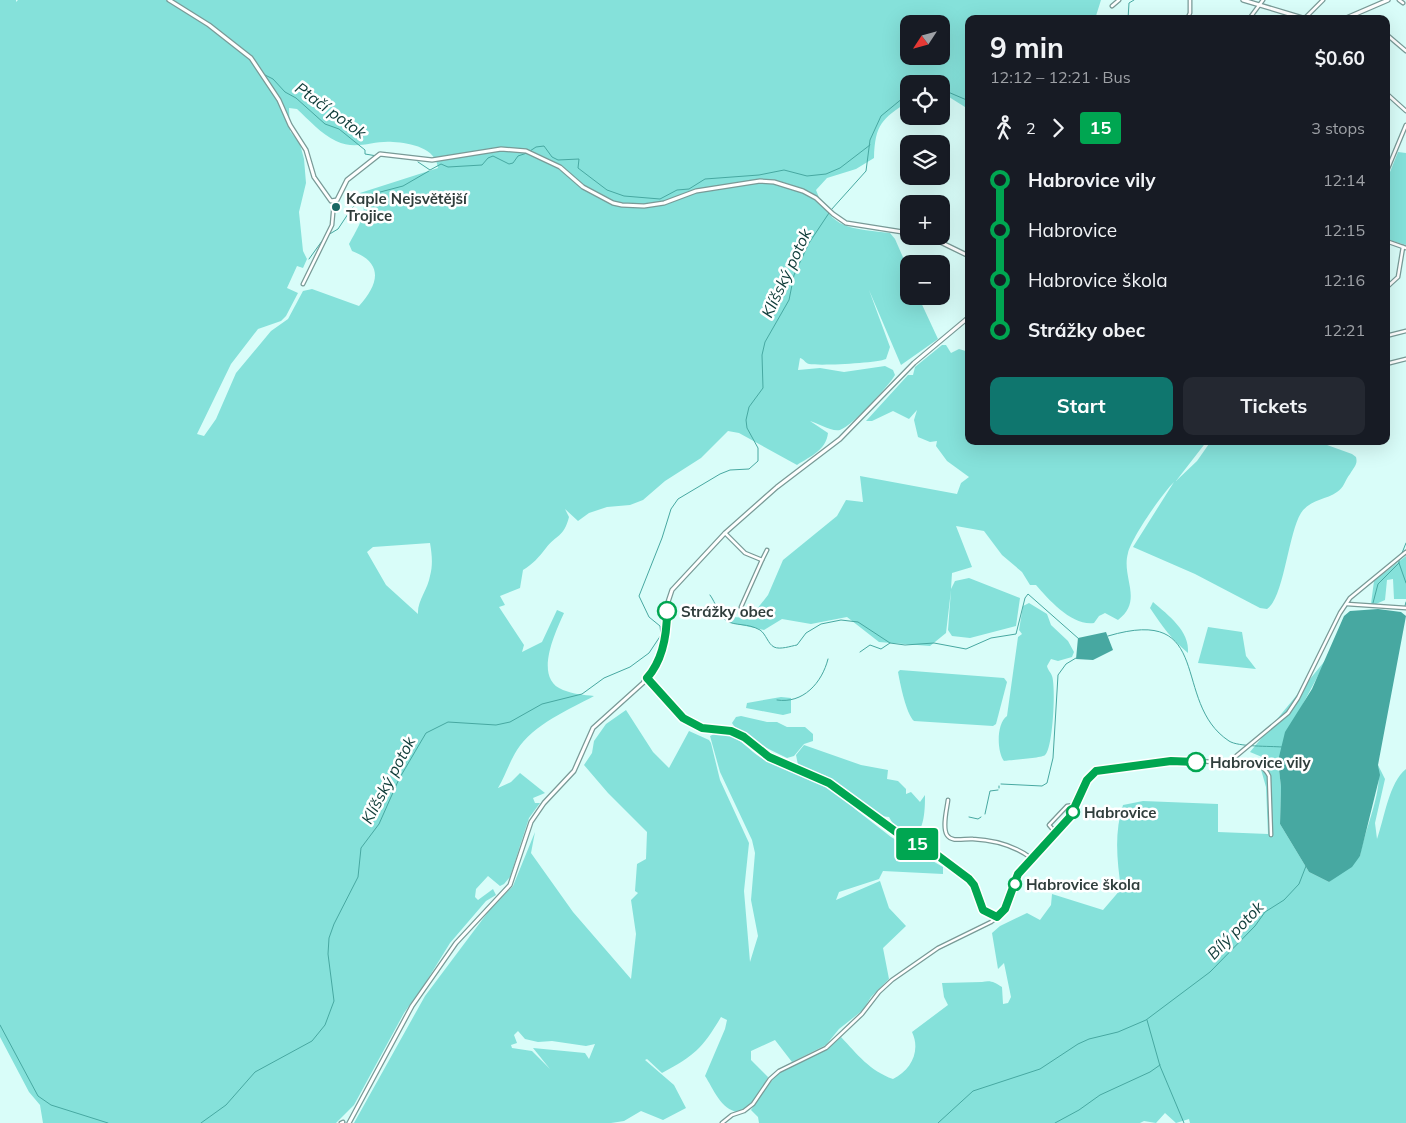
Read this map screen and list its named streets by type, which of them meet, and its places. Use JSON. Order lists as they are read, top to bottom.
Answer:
{
  "water": ["Ptačí potok", "Klíšský potok", "Bílý potok"],
  "places": [
    "Kaple Nejsvětější Trojice",
    "Strážky obec",
    "Habrovice vily",
    "Habrovice",
    "Habrovice škola"
  ],
  "lines": ["bus line 15"],
  "north": "bottom left",
  "page": {
    "on_map": "15",
    "map_buttons": ["+", "−"],
    "heading": ["9 min", "12:12 – 12:21 · Bus", "$0.60"],
    "legs": ["2", "15", "3 stops"],
    "list": [
      {
        "name": "Habrovice vily",
        "value": "12:14"
      },
      {
        "name": "Habrovice",
        "value": "12:15"
      },
      {
        "name": "Habrovice škola",
        "value": "12:16"
      },
      {
        "name": "Strážky obec",
        "value": "12:21"
      }
    ],
    "buttons": ["Start", "Tickets"]
  }
}
